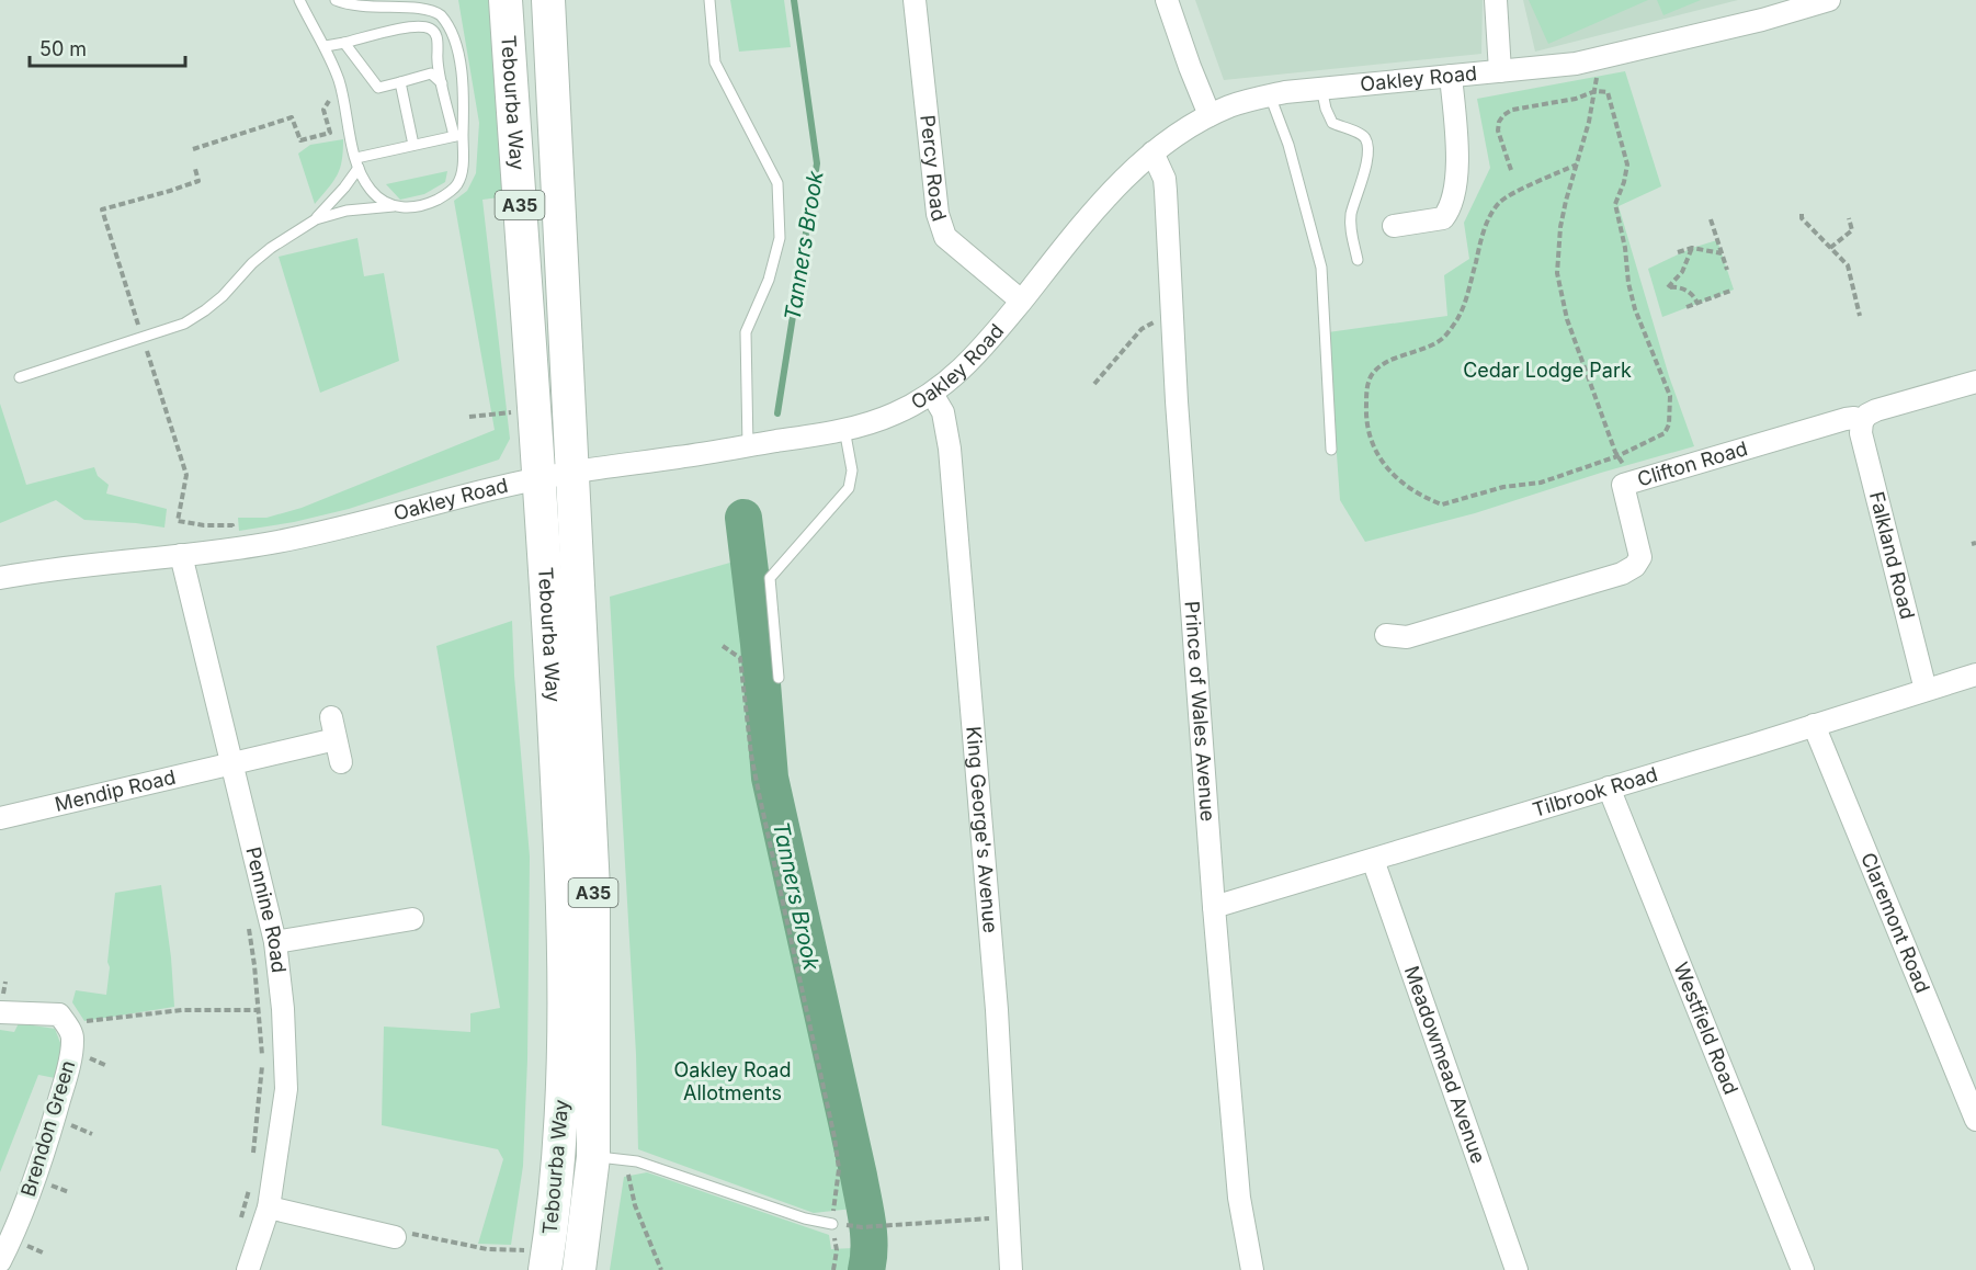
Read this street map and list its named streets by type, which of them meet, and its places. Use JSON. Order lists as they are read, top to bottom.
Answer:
{
  "streets": {
    "main road": ["Tebourba Way", "A35"],
    "street": [
      "Oakley Road",
      "Percy Road",
      "Clifton Road",
      "Falkland Road",
      "Prince of Wales Avenue",
      "Mendip Road",
      "Tilbrook Road",
      "King George's Avenue",
      "Pennine Road",
      "Claremont Road",
      "Westfield Road",
      "Meadowmead Avenue",
      "Brendon Green"
    ]
  },
  "crossings": [
    ["Oakley Road", "Tebourba Way"],
    ["Oakley Road", "Percy Road"],
    ["Oakley Road", "Prince of Wales Avenue"],
    ["Oakley Road", "King George's Avenue"],
    ["Oakley Road", "Pennine Road"],
    ["Clifton Road", "Falkland Road"],
    ["Falkland Road", "Tilbrook Road"],
    ["Prince of Wales Avenue", "Tilbrook Road"],
    ["Mendip Road", "Pennine Road"],
    ["Tilbrook Road", "Claremont Road"],
    ["Tilbrook Road", "Westfield Road"],
    ["Tilbrook Road", "Meadowmead Avenue"]
  ],
  "water": ["Tanners Brook"],
  "parks": ["Cedar Lodge Park", "Oakley Road Allotments"],
  "scale_bar": "50 m"
}
